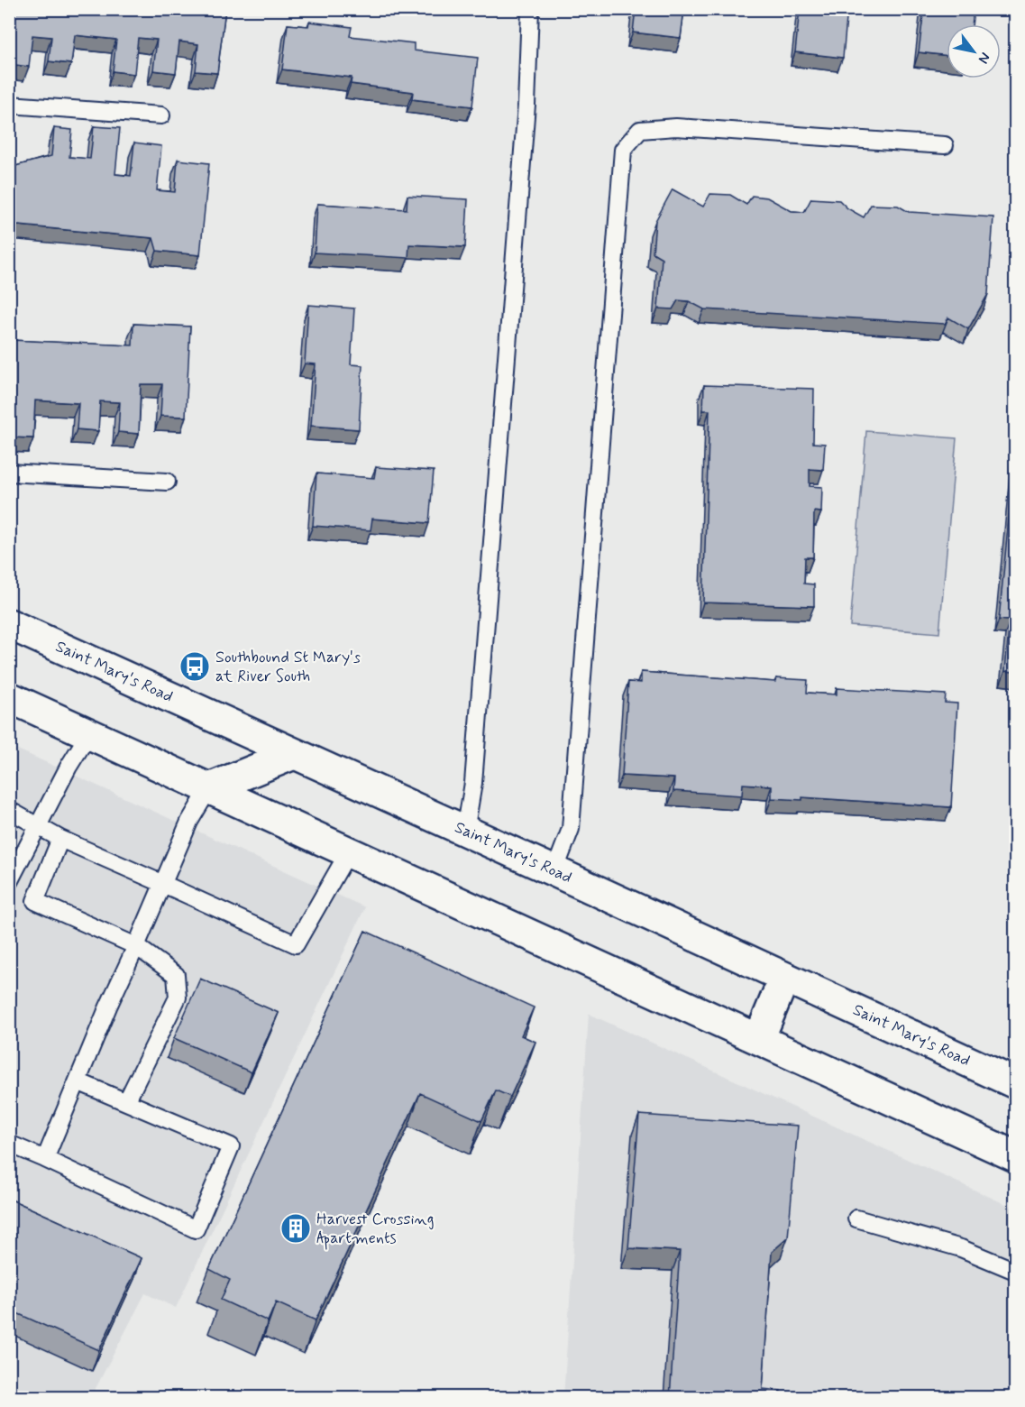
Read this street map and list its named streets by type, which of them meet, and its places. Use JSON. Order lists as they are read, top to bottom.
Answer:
{
  "streets": {
    "main road": ["Saint Mary's Road"]
  },
  "places": {
    "bus stop": ["Southbound St Mary's at River South"],
    "building": ["Harvest Crossing Apartments"]
  },
  "north": "bottom right"
}
